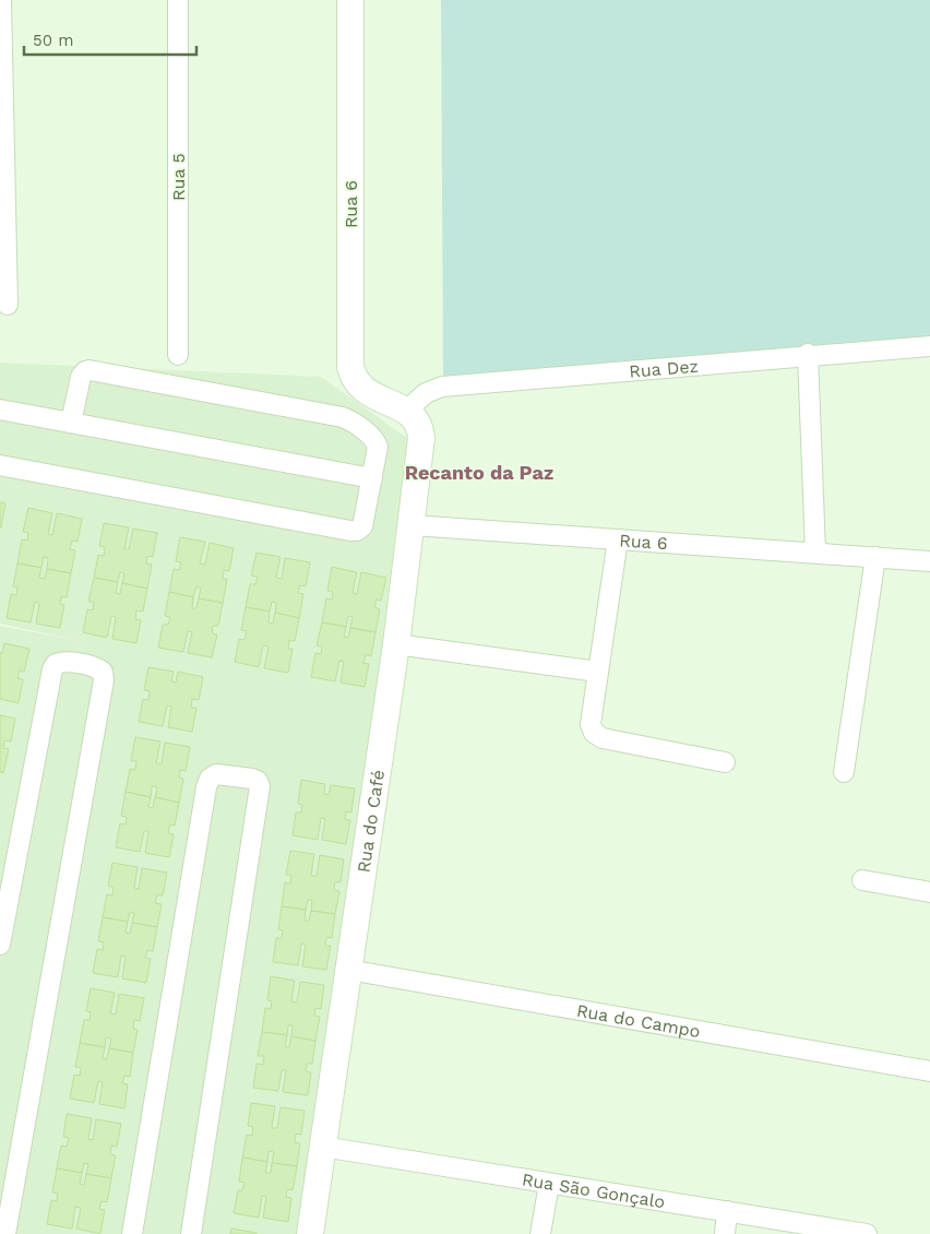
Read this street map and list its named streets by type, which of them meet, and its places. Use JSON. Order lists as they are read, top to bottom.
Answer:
{
  "streets": {
    "main road": ["Rua 6", "Rua do Café"],
    "street": [
      "Rua 5",
      "Rua Dez",
      "Rua do Campo",
      "Rua São Gonçalo"
    ]
  },
  "crossings": [
    ["Rua 6", "Rua Dez"],
    ["Rua 6", "Rua do Café"],
    ["Rua Dez", "Rua do Café"],
    ["Rua do Café", "Rua do Campo"],
    ["Rua do Café", "Rua São Gonçalo"]
  ],
  "districts": ["Recanto da Paz"],
  "scale_bar": "50 m"
}
